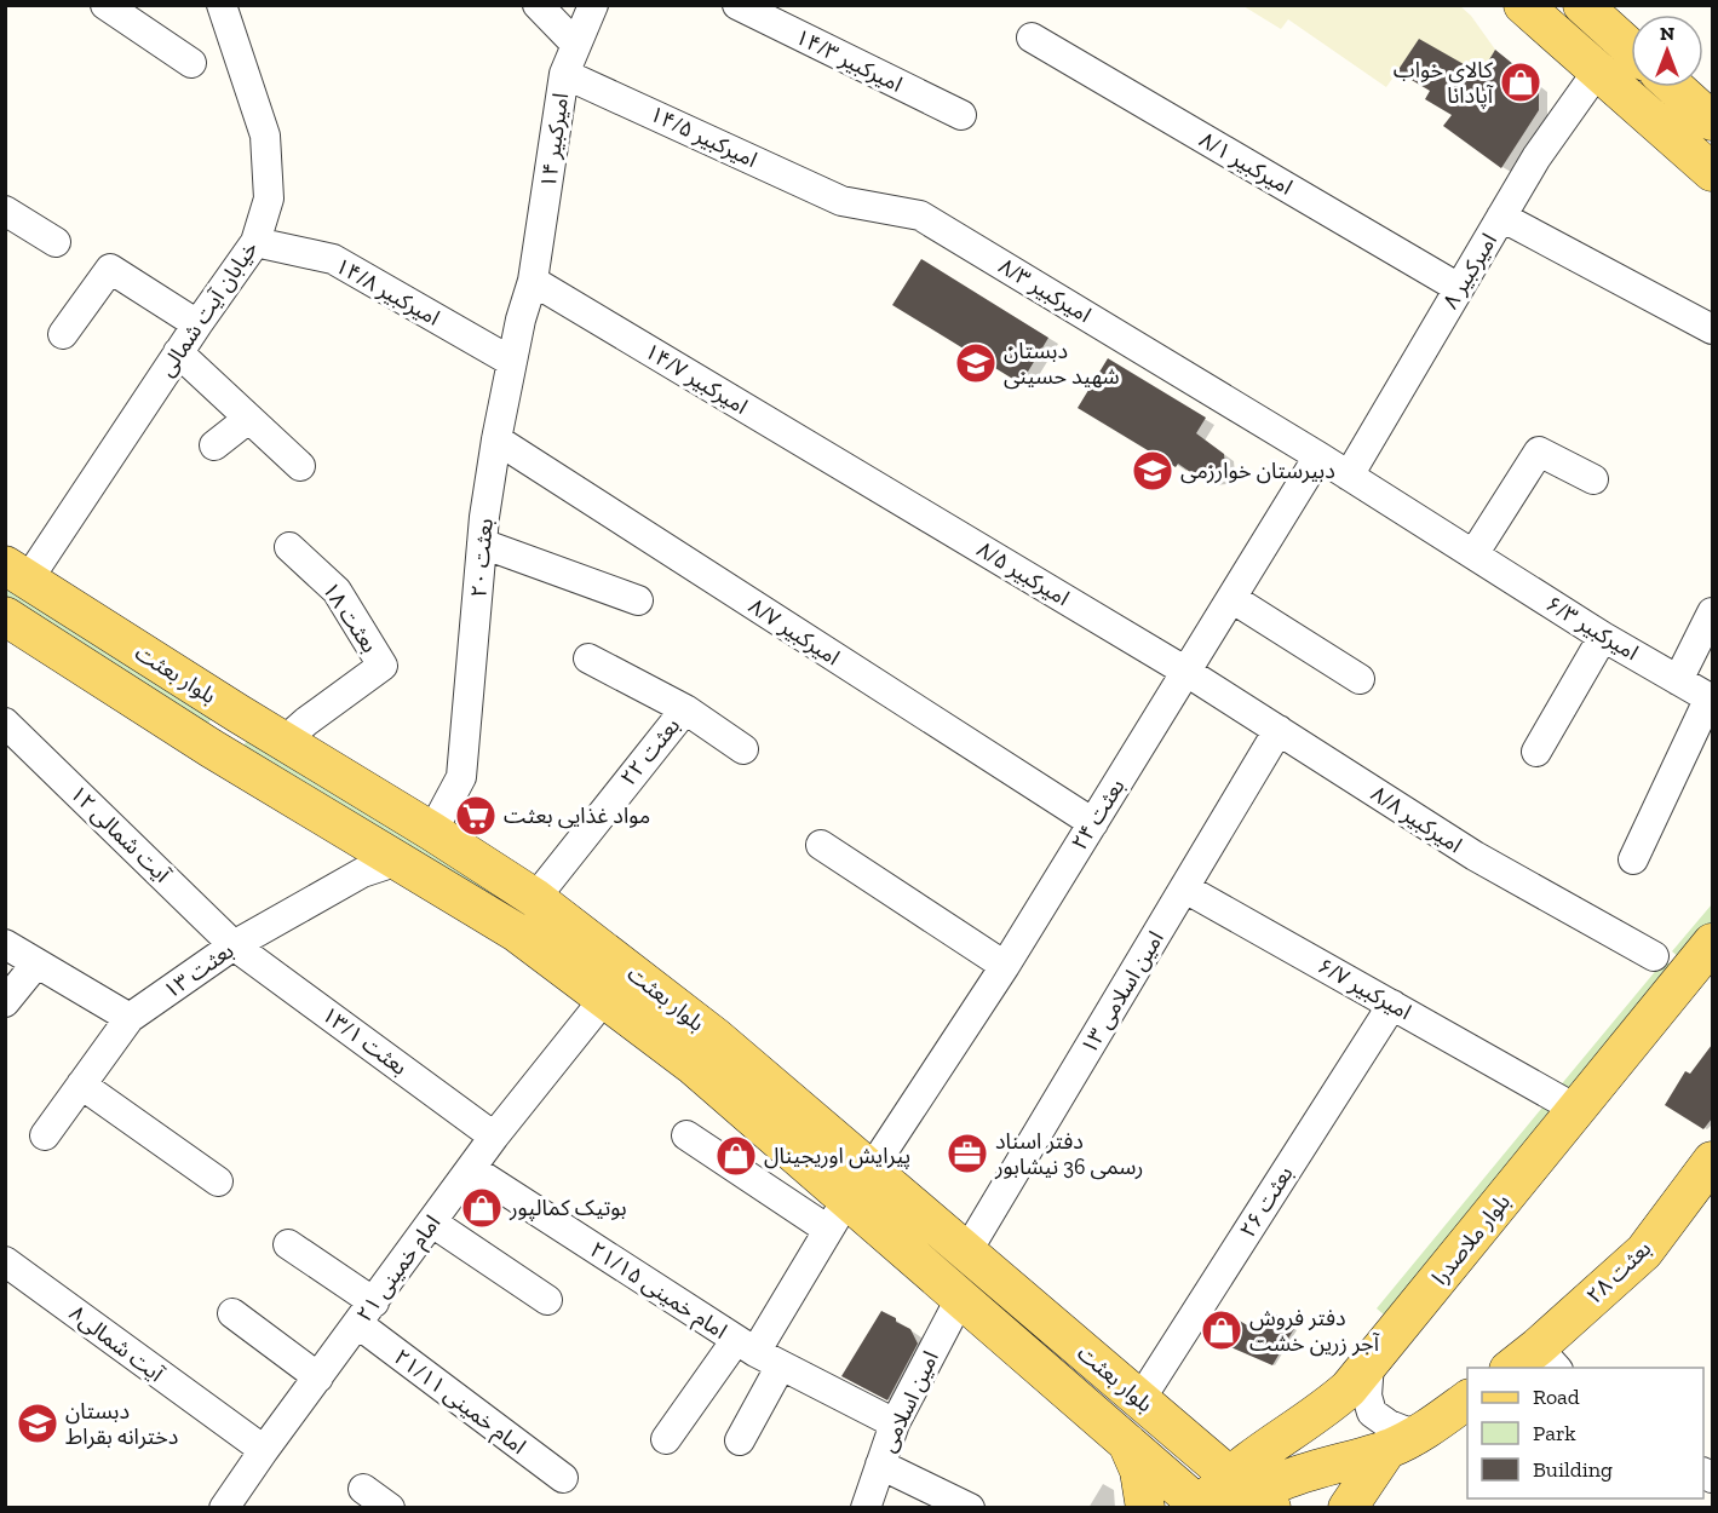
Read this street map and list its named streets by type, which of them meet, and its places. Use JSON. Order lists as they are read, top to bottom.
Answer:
{
  "streets": {
    "main road": ["بلوار بعثت", "بلوار ملاصدرا", "بعثت ۲۸"],
    "street": [
      "امیرکبیر ۱۴/۳",
      "امیرکبیر ۱۴/۵",
      "امیرکبیر ۱۴",
      "امیرکبیر ۸/۱",
      "امیرکبیر ۸",
      "امیرکبیر ۸/۳",
      "امیرکبیر ۱۴/۸",
      "خیابان آیت شمالی",
      "امیرکبیر ۱۴/۷",
      "بعثت ۲۰",
      "امیرکبیر ۸/۵",
      "بعثت ۱۸",
      "امیرکبیر ۶/۳",
      "امیرکبیر ۸/۷",
      "بعثت ۲۲",
      "بعثت ۲۴",
      "امیرکبیر ۸/۸",
      "آیت شمالی ۱۲",
      "بعثت ۱۳",
      "امیرکبیر ۶/۷",
      "امین اسلامی ۱۳",
      "بعثت ۱۳/۱",
      "بعثت ۲۶",
      "امام خمینی ۲۱",
      "امام خمینی ۲۱/۱۵",
      "آیت شمالی۸",
      "امام خمینی ۲۱/۱۱",
      "امین اسلامی"
    ]
  },
  "crossings": [
    ["امیرکبیر ۱۴/۵", "امیرکبیر ۱۴"],
    ["امیرکبیر ۱۴/۵", "امیرکبیر ۸/۳"],
    ["امیرکبیر ۱۴", "امیرکبیر ۱۴/۷"],
    ["امیرکبیر ۱۴", "بعثت ۲۰"],
    ["امیرکبیر ۸/۱", "امیرکبیر ۸"],
    ["امیرکبیر ۸", "امیرکبیر ۸/۳"],
    ["امیرکبیر ۸", "امیرکبیر ۶/۳"],
    ["امیرکبیر ۸/۳", "امیرکبیر ۶/۳"],
    ["امیرکبیر ۸/۳", "بعثت ۲۴"],
    ["امیرکبیر ۱۴/۸", "خیابان آیت شمالی"],
    ["امیرکبیر ۱۴/۸", "بعثت ۲۰"],
    ["خیابان آیت شمالی", "بلوار بعثت"],
    ["امیرکبیر ۱۴/۷", "بعثت ۲۰"],
    ["امیرکبیر ۱۴/۷", "امیرکبیر ۸/۵"],
    ["بعثت ۲۰", "امیرکبیر ۸/۷"],
    ["بعثت ۲۰", "بلوار بعثت"],
    ["امیرکبیر ۸/۵", "بعثت ۲۴"],
    ["امیرکبیر ۸/۵", "امیرکبیر ۸/۸"],
    ["بعثت ۱۸", "بلوار بعثت"],
    ["امیرکبیر ۸/۷", "بعثت ۲۴"],
    ["بلوار بعثت", "بعثت ۲۲"],
    ["بلوار بعثت", "بعثت ۲۴"],
    ["بلوار بعثت", "بعثت ۱۳"],
    ["بلوار بعثت", "امین اسلامی ۱۳"],
    ["بلوار بعثت", "بعثت ۲۶"],
    ["بلوار بعثت", "بلوار ملاصدرا"],
    ["بلوار بعثت", "امام خمینی ۲۱"],
    ["بلوار بعثت", "امین اسلامی"],
    ["بعثت ۲۴", "امیرکبیر ۸/۸"],
    ["بعثت ۲۴", "امام خمینی ۲۱/۱۵"],
    ["امیرکبیر ۸/۸", "امین اسلامی ۱۳"],
    ["آیت شمالی ۱۲", "بعثت ۱۳"],
    ["آیت شمالی ۱۲", "بعثت ۱۳/۱"],
    ["بعثت ۱۳", "بعثت ۱۳/۱"],
    ["امیرکبیر ۶/۷", "امین اسلامی ۱۳"],
    ["امیرکبیر ۶/۷", "بعثت ۲۶"],
    ["امیرکبیر ۶/۷", "بلوار ملاصدرا"],
    ["بعثت ۱۳/۱", "امام خمینی ۲۱"],
    ["امام خمینی ۲۱", "امام خمینی ۲۱/۱۵"],
    ["امام خمینی ۲۱", "آیت شمالی۸"],
    ["امام خمینی ۲۱", "امام خمینی ۲۱/۱۱"],
    ["امام خمینی ۲۱/۱۵", "امین اسلامی"]
  ],
  "places": {
    "shop": [
      "کالای خواب آپادانا",
      "پیرایش اوریجینال",
      "بوتیک کمالپور",
      "دفتر فروش آجر زرین خشت"
    ],
    "school or university": ["دبستان شهید حسینی", "دبیرستان خوارزمی", "دبستان دخترانه بقراط"],
    "supermarket": ["مواد غذایی بعثت"],
    "office": ["دفتر اسناد رسمی 36 نیشابور"]
  },
  "legend": ["Road", "Park", "Building"],
  "north": "top"
}
